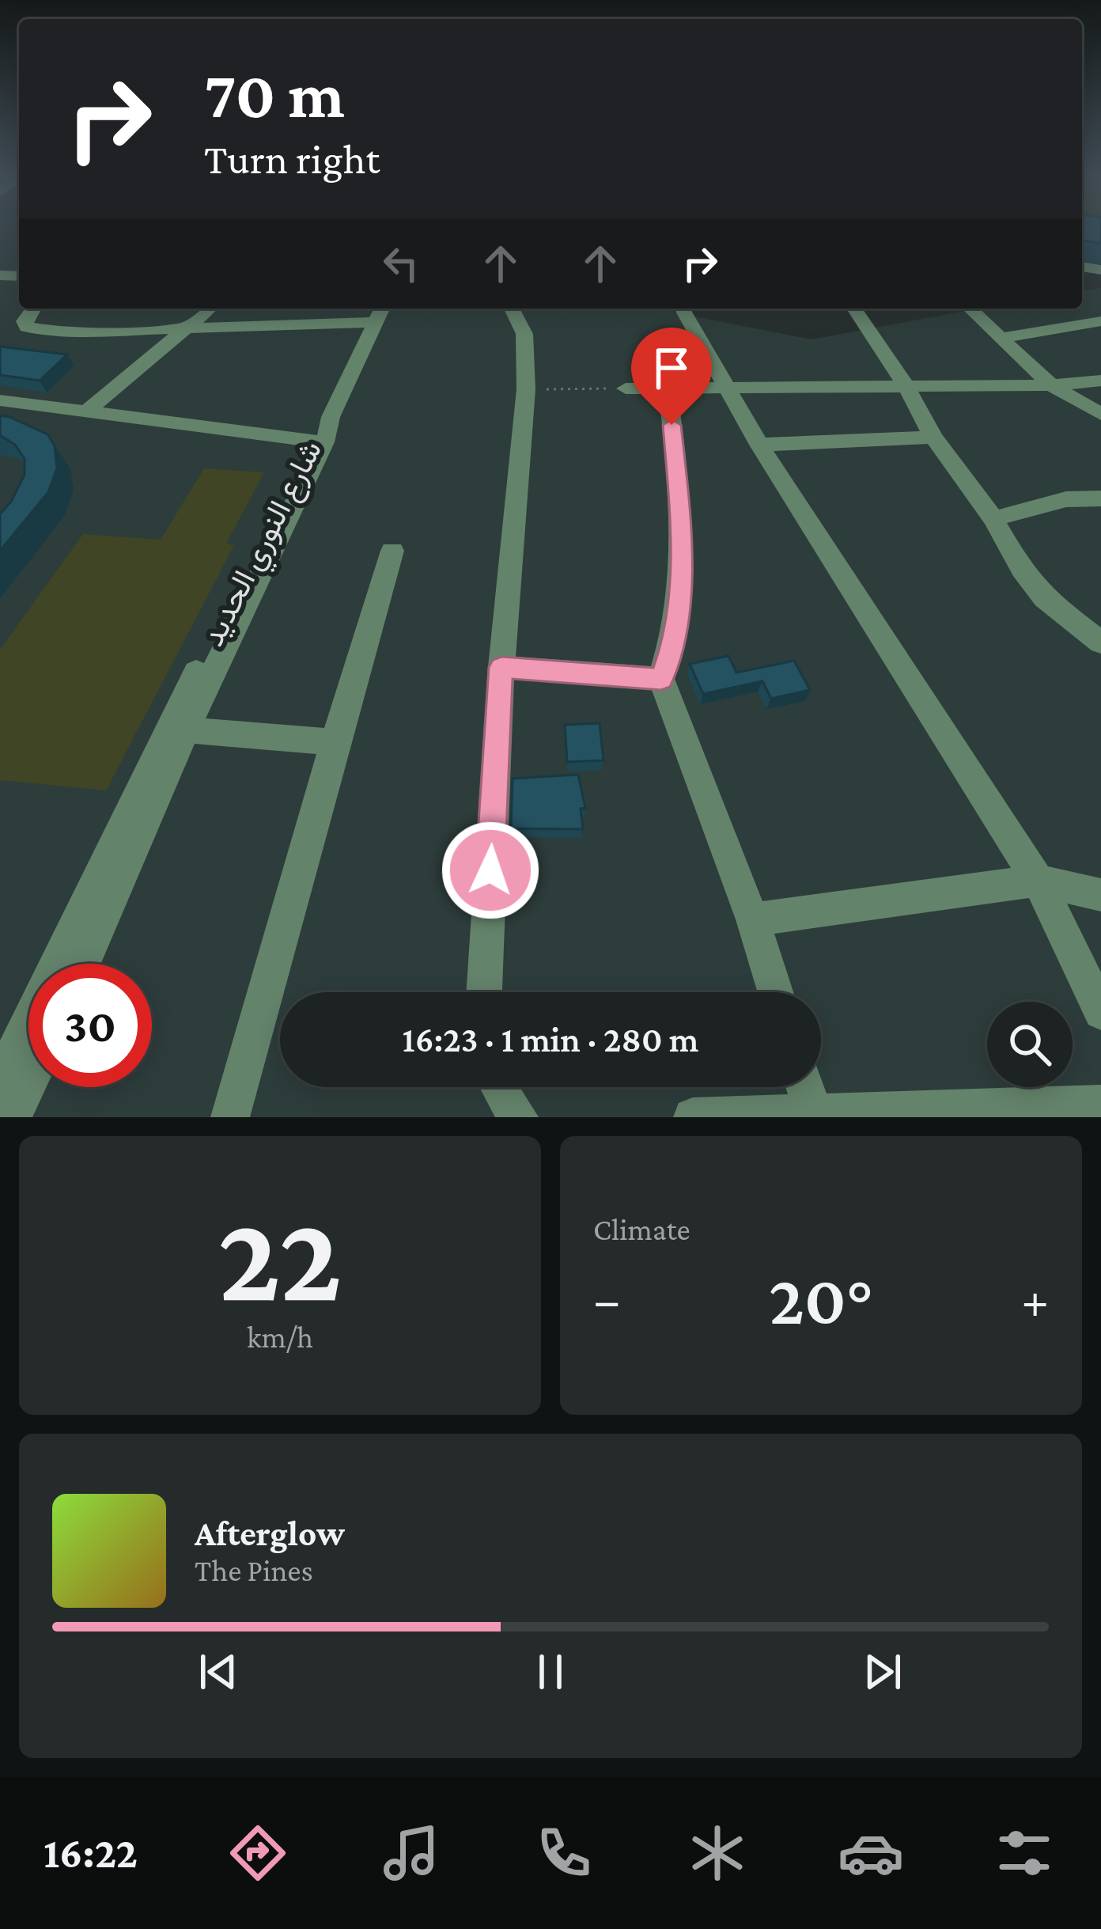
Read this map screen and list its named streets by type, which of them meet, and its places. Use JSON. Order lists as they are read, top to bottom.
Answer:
{
  "streets": {
    "street": ["شارع النوري الحديد"]
  },
  "page": {
    "turn": ["70 m", "Turn right"],
    "limit": "30",
    "trip": "16:23 · 1 min · 280 m",
    "tile": [
      ["22", "km/h"],
      "Climate"
    ],
    "heat": ["−", "20°", "+"],
    "song": ["Afterglow", "The Pines"],
    "tabs": "16:22"
  }
}
